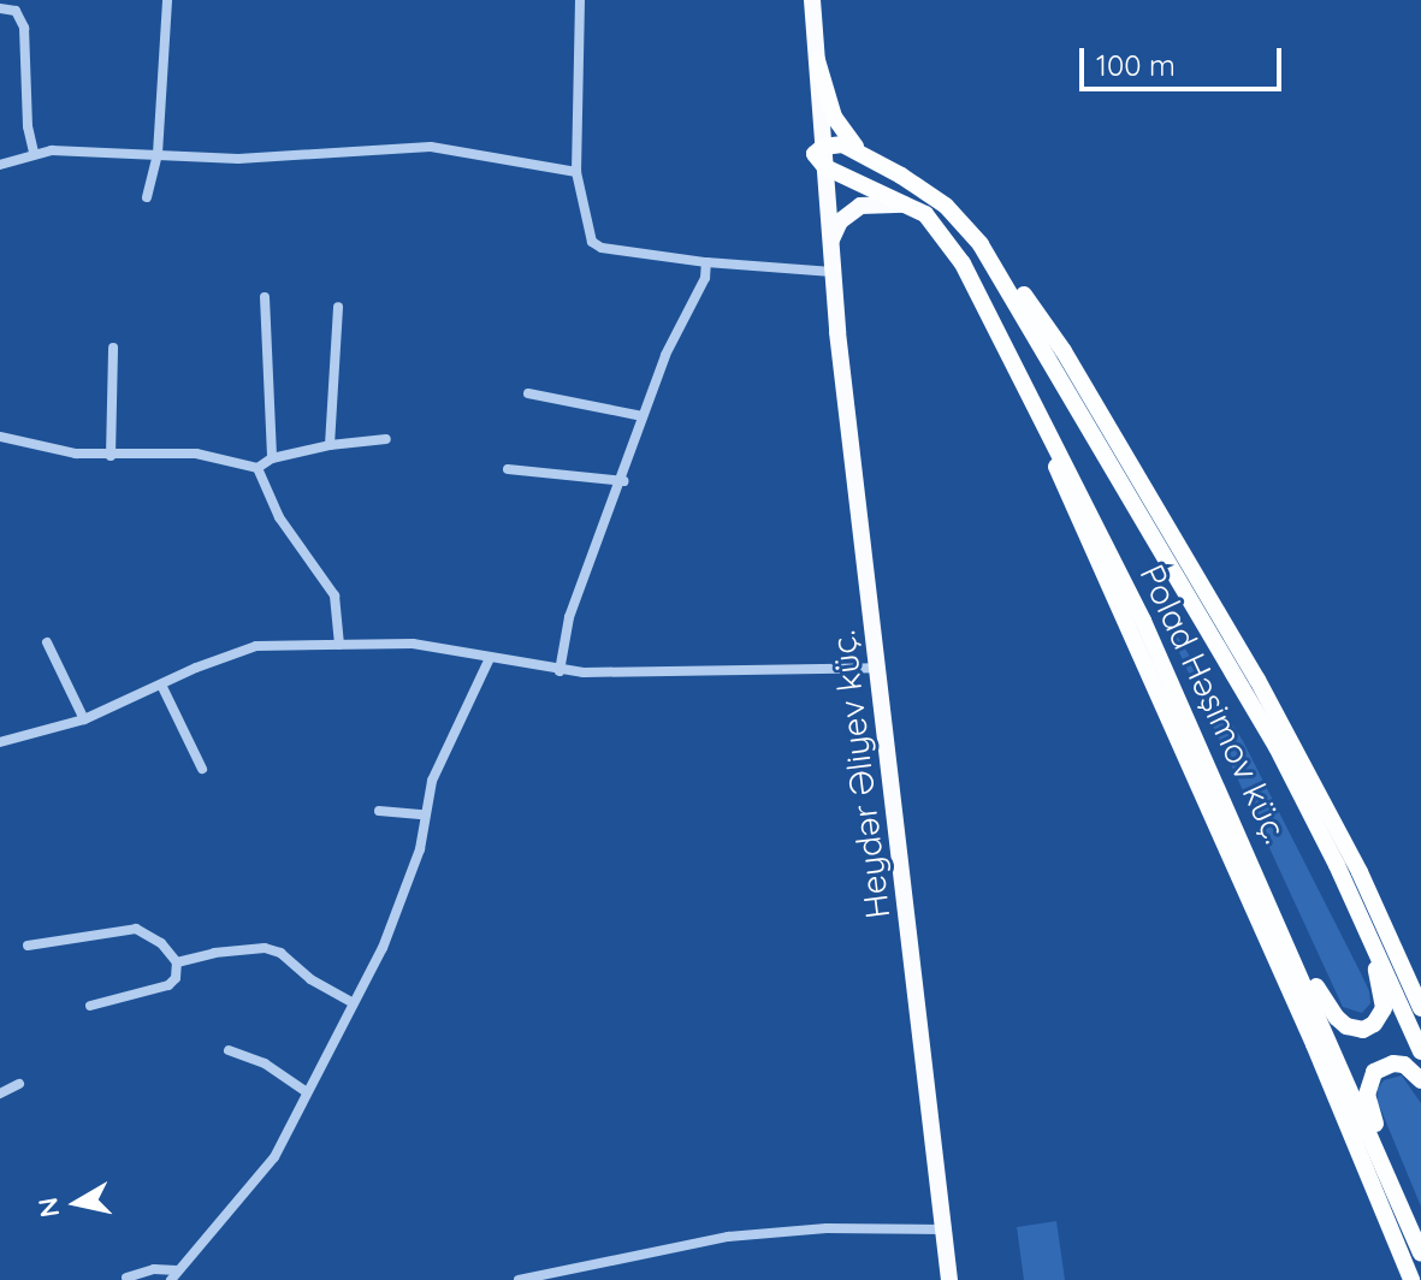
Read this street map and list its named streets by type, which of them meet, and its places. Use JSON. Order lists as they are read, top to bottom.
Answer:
{
  "streets": {
    "highway": ["Polad Həşimov küç."],
    "main road": ["Heydər Əliyev küç."]
  },
  "scale_bar": "100 m",
  "north": "left"
}
